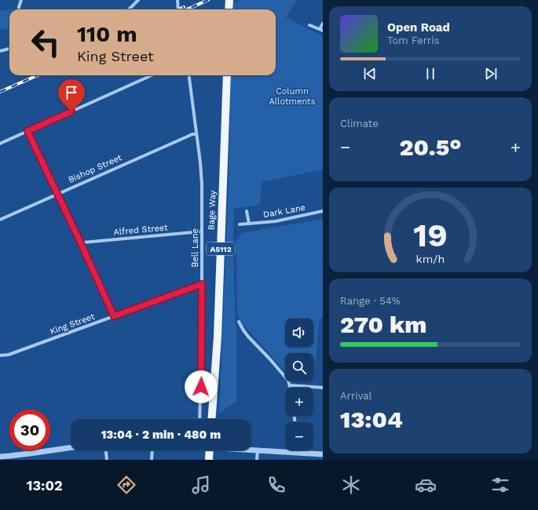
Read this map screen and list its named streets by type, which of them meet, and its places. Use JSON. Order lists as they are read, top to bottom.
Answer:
{
  "streets": {
    "main road": ["Bage Way", "A5112"],
    "street": [
      "Bishop Street",
      "Dark Lane",
      "Alfred Street",
      "Bell Lane",
      "King Street"
    ]
  },
  "crossings": [
    ["Bishop Street", "Bell Lane"],
    ["Alfred Street", "Bell Lane"],
    ["Bell Lane", "King Street"]
  ],
  "parks": ["Column Allotments"],
  "page": {
    "turn": ["110 m", "King Street"],
    "song": ["Open Road", "Tom Ferris"],
    "tile": [
      "Climate",
      ["Range · 54%", "270 km"],
      ["Arrival", "13:04"]
    ],
    "heat": ["−", "20.5°", "+"],
    "map_buttons": ["+", "−"],
    "limit": "30",
    "trip": "13:04 · 2 min · 480 m",
    "tabs": "13:02",
    "gauge": ["19", "km/h"]
  }
}
